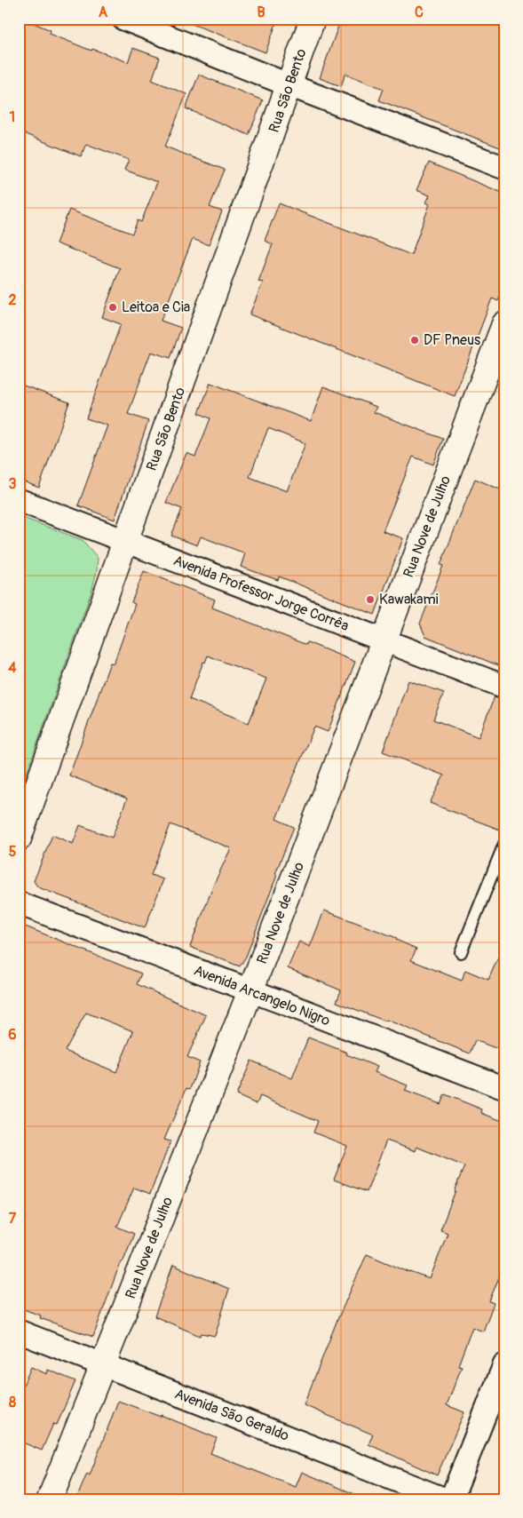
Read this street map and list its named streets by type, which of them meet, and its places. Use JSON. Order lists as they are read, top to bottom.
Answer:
{
  "streets": {
    "street": [
      "Rua São Bento",
      "Rua Nove de Julho",
      "Avenida Professor Jorge Corrêa",
      "Avenida Arcangelo Nigro",
      "Avenida São Geraldo"
    ]
  },
  "crossings": [
    ["Rua São Bento", "Avenida Professor Jorge Corrêa"],
    ["Rua Nove de Julho", "Avenida Professor Jorge Corrêa"],
    ["Rua Nove de Julho", "Avenida Arcangelo Nigro"],
    ["Rua Nove de Julho", "Avenida São Geraldo"]
  ],
  "places": ["Leitoa e Cia", "DF Pneus", "Kawakami"],
  "grid": {
    "columns": ["A", "B", "C"],
    "rows": [
      "1",
      "2",
      "3",
      "4",
      "5",
      "6",
      "7",
      "8"
    ]
  }
}
